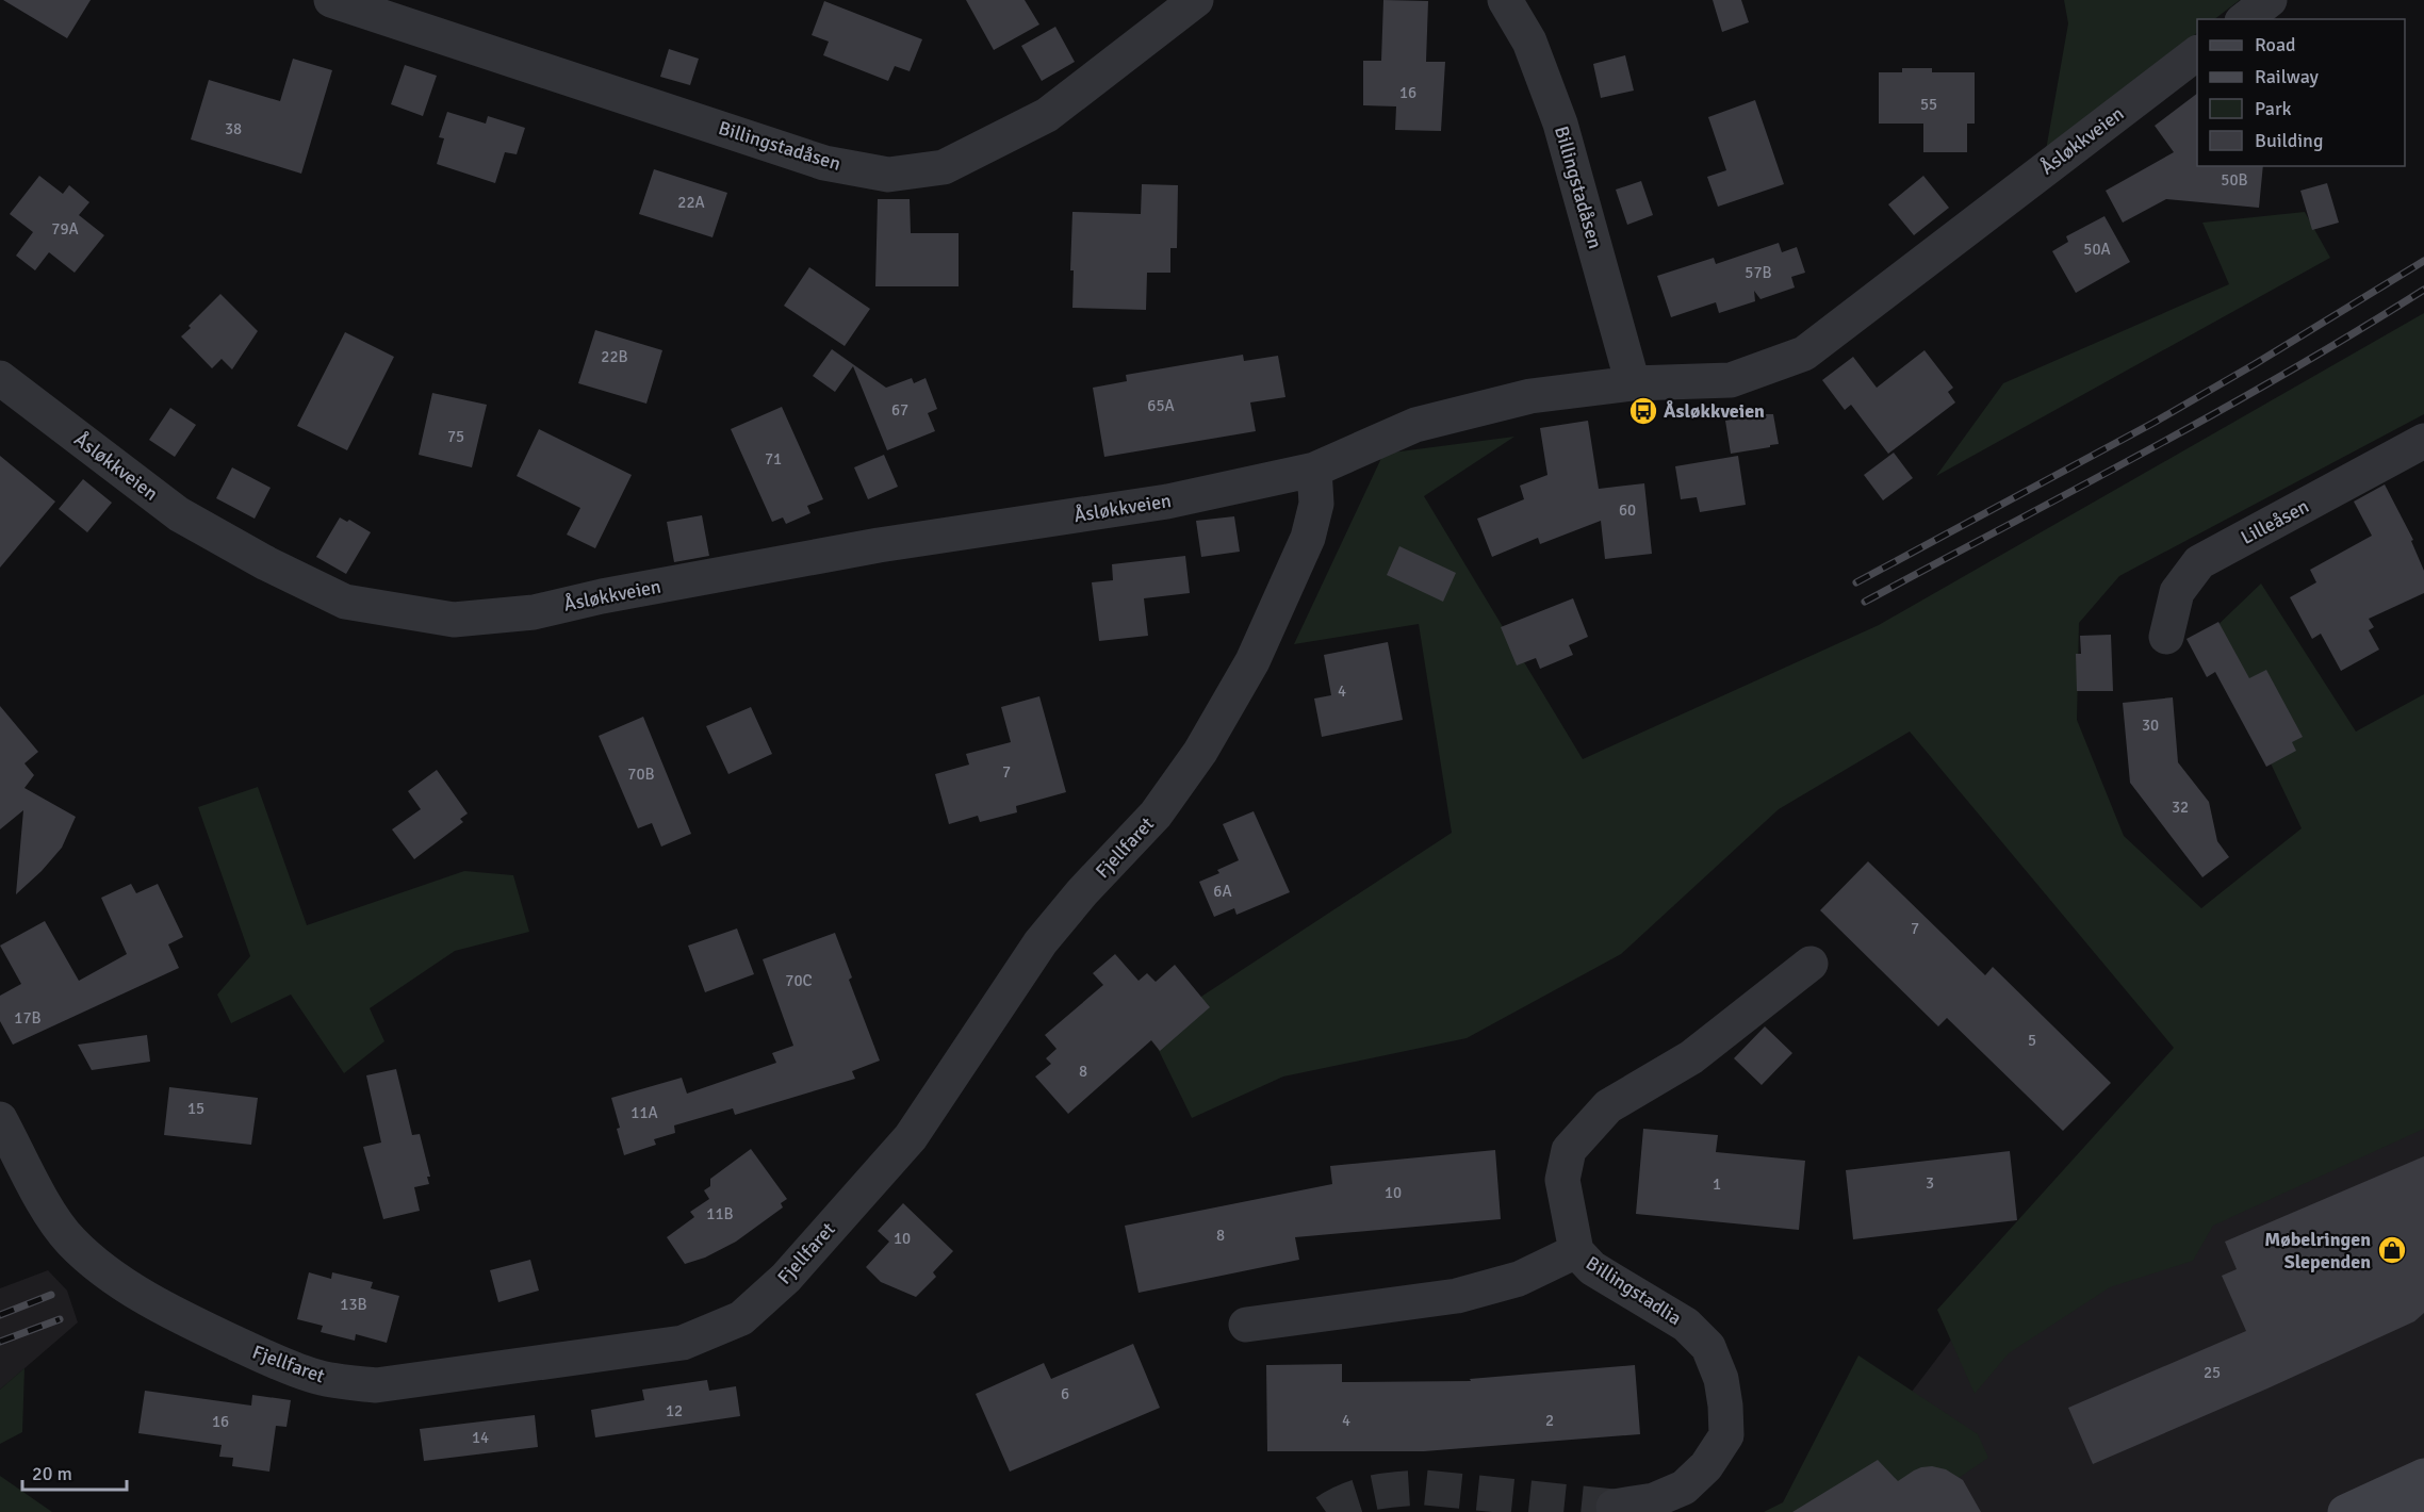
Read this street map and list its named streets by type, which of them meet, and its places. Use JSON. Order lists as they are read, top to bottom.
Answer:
{
  "streets": {
    "street": [
      "Åsløkkveien",
      "Billingstadåsen",
      "Lilleåsen",
      "Fjellfaret",
      "Billingstadlia"
    ]
  },
  "crossings": [
    ["Åsløkkveien", "Billingstadåsen"],
    ["Åsløkkveien", "Fjellfaret"]
  ],
  "places": {
    "bus stop": ["Åsløkkveien"],
    "shop": ["Møbelringen Slependen"]
  },
  "house_numbers": [
    "16",
    "55",
    "38",
    "50B",
    "22A",
    "79A",
    "50A",
    "57B",
    "22B",
    "65A",
    "67",
    "75",
    "71",
    "60",
    "4",
    "30",
    "7",
    "70B",
    "32",
    "6A",
    "7",
    "70C",
    "17B",
    "5",
    "8",
    "15",
    "11A",
    "3",
    "1",
    "10",
    "11B",
    "8",
    "10",
    "13B",
    "25",
    "6",
    "12",
    "4",
    "2",
    "16",
    "14"
  ],
  "legend": [
    "Road",
    "Railway",
    "Park",
    "Building"
  ],
  "scale_bar": "20 m"
}
